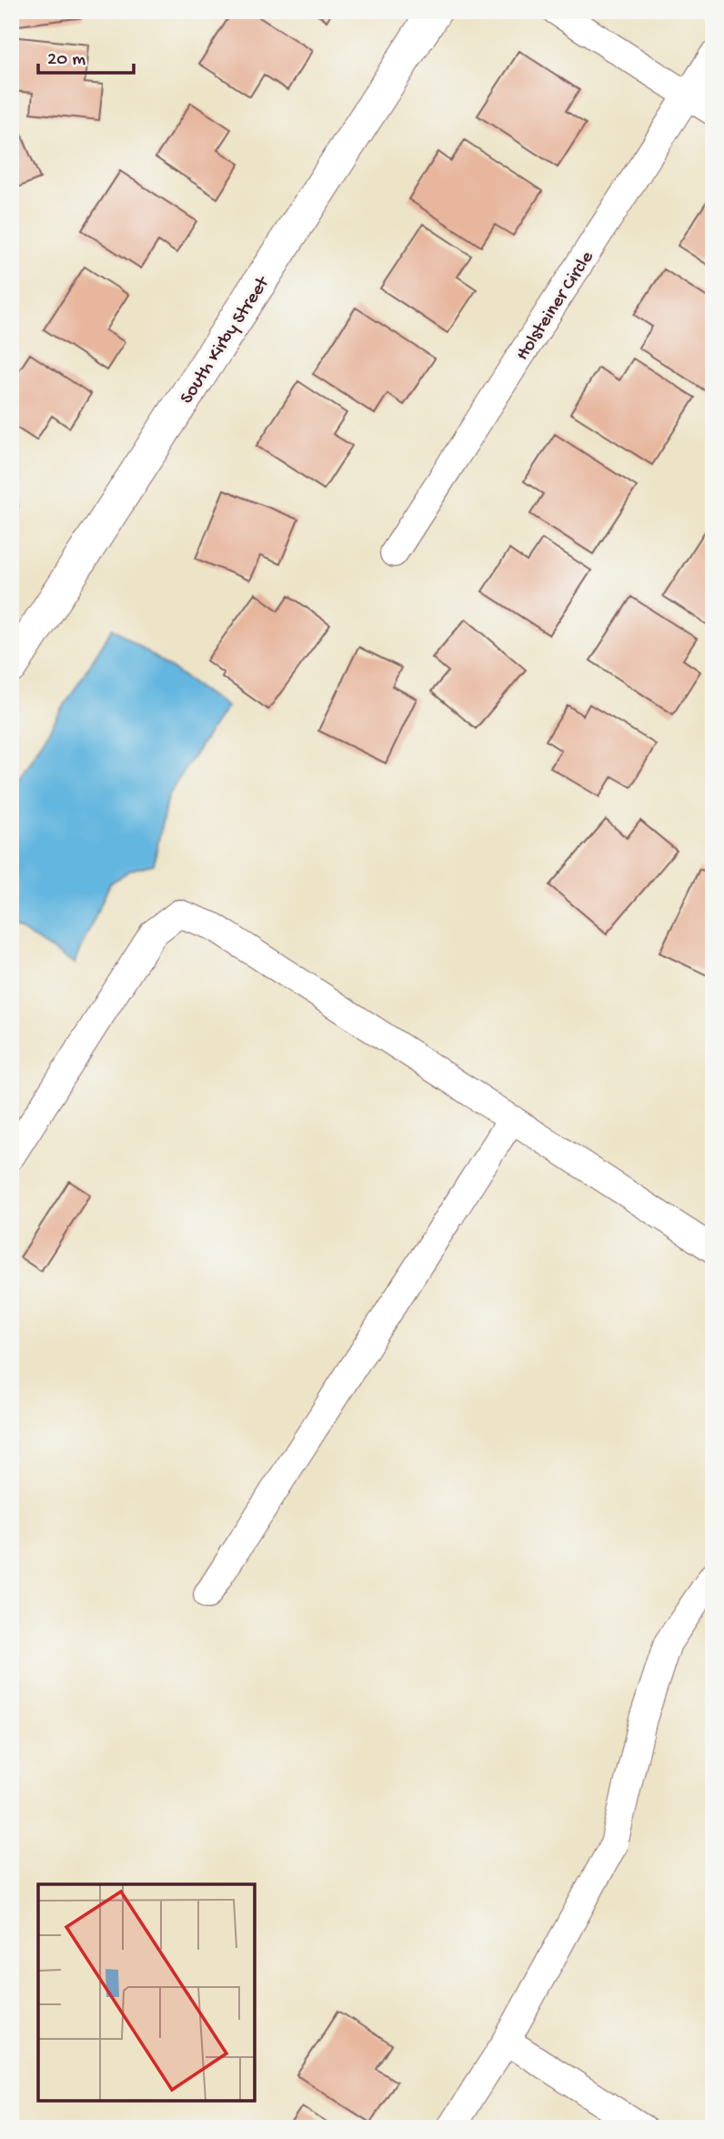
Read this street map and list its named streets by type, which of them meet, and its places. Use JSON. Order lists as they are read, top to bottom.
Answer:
{
  "streets": {
    "street": ["Holsteiner Circle", "South Kirby Street"]
  },
  "scale_bar": "20 m"
}
